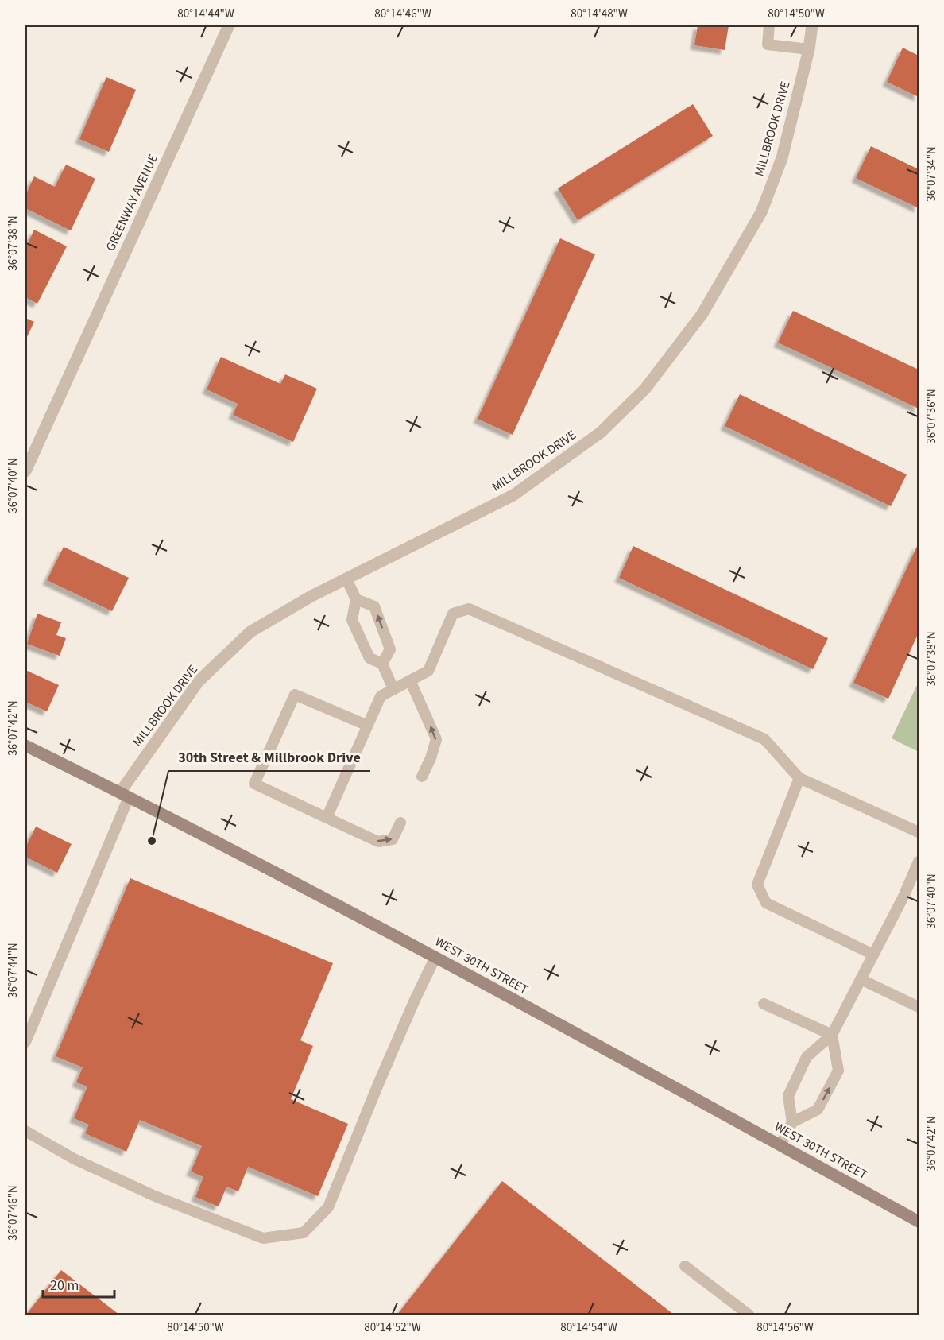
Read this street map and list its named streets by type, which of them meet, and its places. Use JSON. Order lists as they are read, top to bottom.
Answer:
{
  "streets": {
    "street": ["MILLBROOK DRIVE", "GREENWAY AVENUE", "WEST 30TH STREET"]
  },
  "crossings": [
    ["MILLBROOK DRIVE", "WEST 30TH STREET"]
  ],
  "places": ["30th Street & Millbrook Drive"],
  "scale_bar": "20 m",
  "coordinates": [
    "80°14'44\"W",
    "80°14'46\"W",
    "80°14'48\"W",
    "80°14'50\"W",
    "36°07'34\"N",
    "36°07'38\"N",
    "36°07'36\"N",
    "36°07'40\"N",
    "36°07'42\"N",
    "36°07'44\"N",
    "36°07'46\"N",
    "80°14'52\"W",
    "80°14'54\"W",
    "80°14'56\"W"
  ]
}
